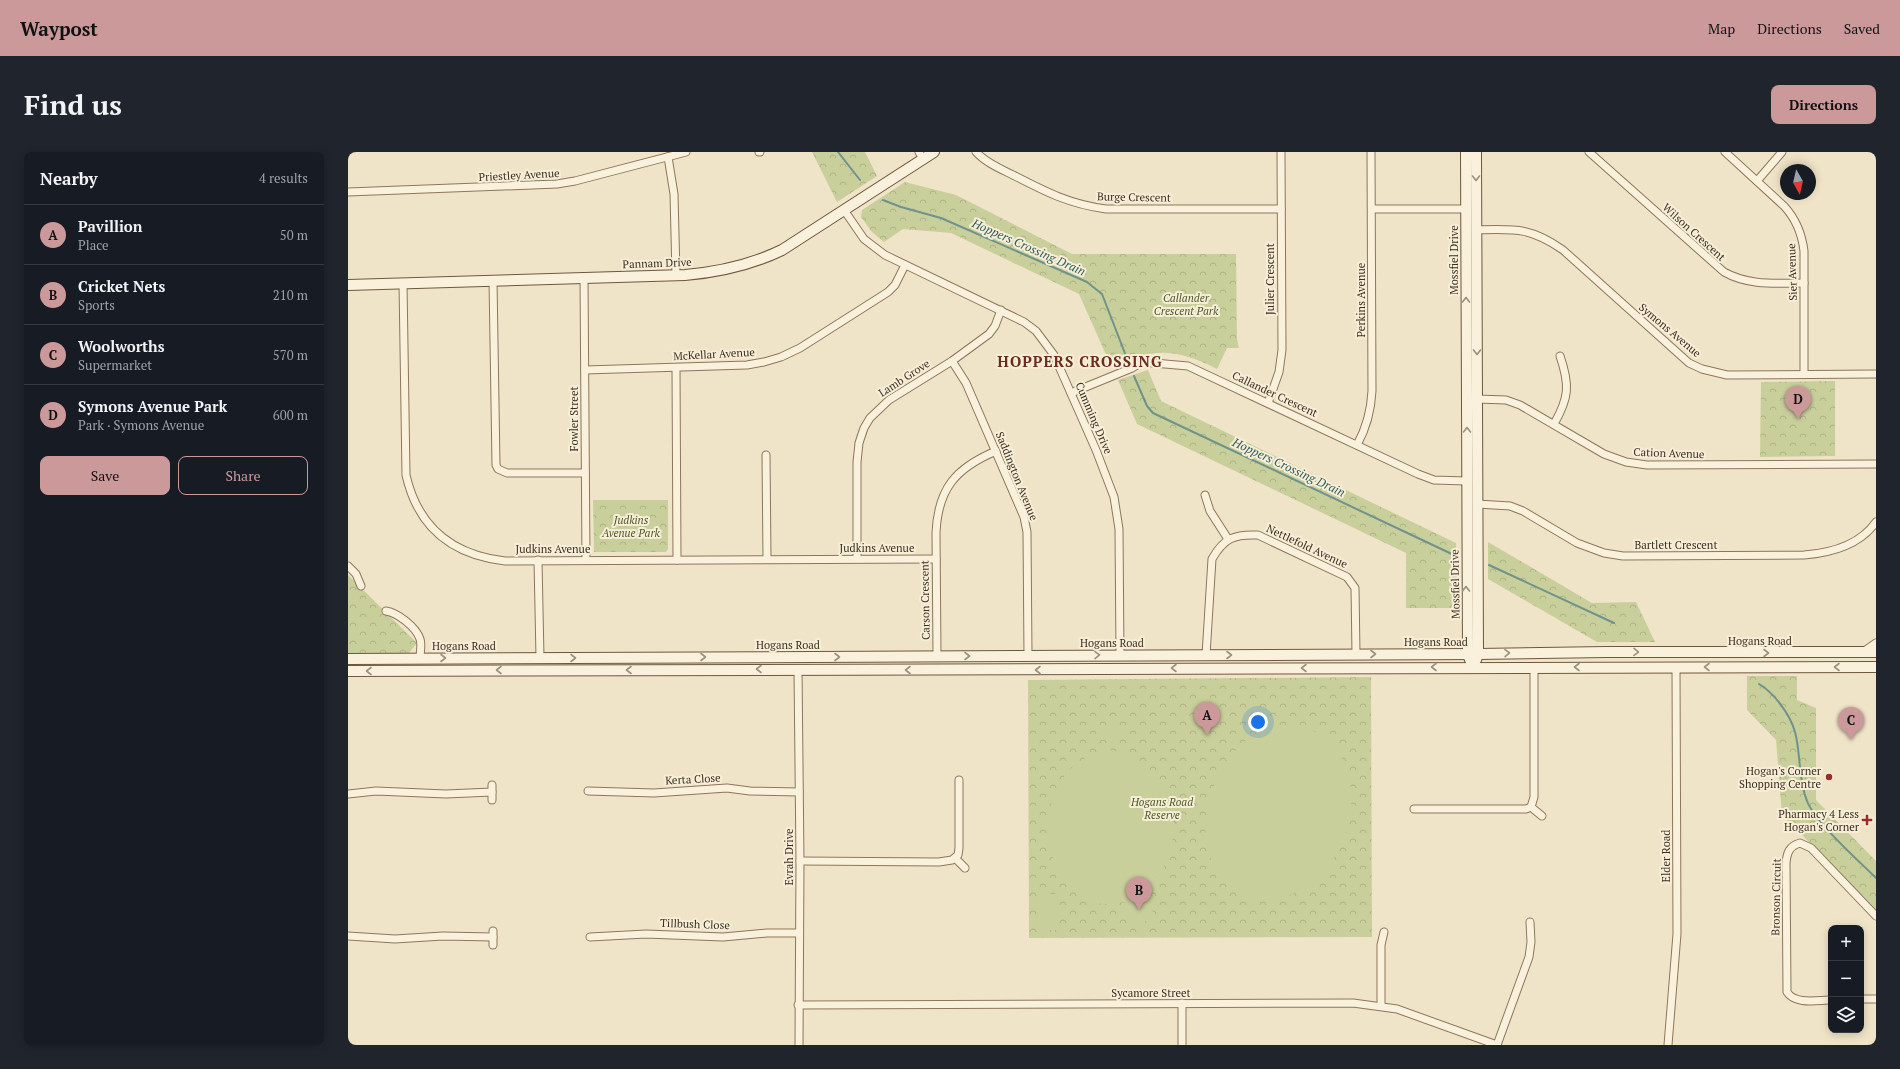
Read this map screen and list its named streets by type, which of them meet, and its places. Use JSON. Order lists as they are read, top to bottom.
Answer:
{
  "streets": {
    "street": [
      "Priestley Avenue",
      "Burge Crescent",
      "Wilson Crescent",
      "Mossfiel Drive",
      "Pannam Drive",
      "Sier Avenue",
      "Julier Crescent",
      "Perkins Avenue",
      "Symons Avenue",
      "McKellar Avenue",
      "Lamb Grove",
      "Callander Crescent",
      "Cumming Drive",
      "Fowler Street",
      "Cation Avenue",
      "Saddington Avenue",
      "Bartlett Crescent",
      "Nettlefold Avenue",
      "Judkins Avenue",
      "Carson Crescent",
      "Hogans Road",
      "Kerta Close",
      "Elder Road",
      "Evrah Drive",
      "Bronson Circuit",
      "Tillbush Close",
      "Sycamore Street"
    ]
  },
  "crossings": [
    ["Burge Crescent", "Julier Crescent"],
    ["Wilson Crescent", "Sier Avenue"],
    ["Mossfiel Drive", "Symons Avenue"],
    ["Mossfiel Drive", "Callander Crescent"],
    ["Mossfiel Drive", "Cation Avenue"],
    ["Mossfiel Drive", "Bartlett Crescent"],
    ["Mossfiel Drive", "Hogans Road"],
    ["Pannam Drive", "Cumming Drive"],
    ["Pannam Drive", "Fowler Street"],
    ["Pannam Drive", "Judkins Avenue"],
    ["Sier Avenue", "Symons Avenue"],
    ["Julier Crescent", "Callander Crescent"],
    ["Perkins Avenue", "Callander Crescent"],
    ["McKellar Avenue", "Cumming Drive"],
    ["McKellar Avenue", "Fowler Street"],
    ["Lamb Grove", "Cumming Drive"],
    ["Lamb Grove", "Saddington Avenue"],
    ["Lamb Grove", "Judkins Avenue"],
    ["Callander Crescent", "Cumming Drive"],
    ["Cumming Drive", "Hogans Road"],
    ["Fowler Street", "Judkins Avenue"],
    ["Saddington Avenue", "Carson Crescent"],
    ["Saddington Avenue", "Hogans Road"],
    ["Nettlefold Avenue", "Hogans Road"],
    ["Judkins Avenue", "Carson Crescent"],
    ["Carson Crescent", "Hogans Road"],
    ["Kerta Close", "Evrah Drive"],
    ["Evrah Drive", "Tillbush Close"],
    ["Evrah Drive", "Sycamore Street"]
  ],
  "districts": ["HOPPERS CROSSING"],
  "water": ["Hoppers Crossing Drain"],
  "parks": ["Callander Crescent Park", "Judkins Avenue Park", "Hogans Road Reserve"],
  "places": {
    "other": ["Hogan's Corner Shopping Centre"],
    "health": ["Pharmacy 4 Less Hogan's Corner"]
  },
  "north": "bottom",
  "page": {
    "header": "Waypost",
    "nav": ["Map", "Directions", "Saved"],
    "buttons": [
      "Directions",
      ["Save", "Share"]
    ],
    "title": "Find us",
    "heading": ["Nearby", "4 results"],
    "list": [
      {
        "mark": "A",
        "name": "Pavillion",
        "note": "Place",
        "value": "50 m"
      },
      {
        "mark": "B",
        "name": "Cricket Nets",
        "note": "Sports",
        "value": "210 m"
      },
      {
        "mark": "C",
        "name": "Woolworths",
        "note": "Supermarket",
        "value": "570 m"
      },
      {
        "mark": "D",
        "name": "Symons Avenue Park",
        "note": "Park · Symons Avenue",
        "value": "600 m"
      }
    ],
    "pins": [
      "D",
      "A",
      "C",
      "B"
    ],
    "map_buttons": ["+", "−"]
  }
}
